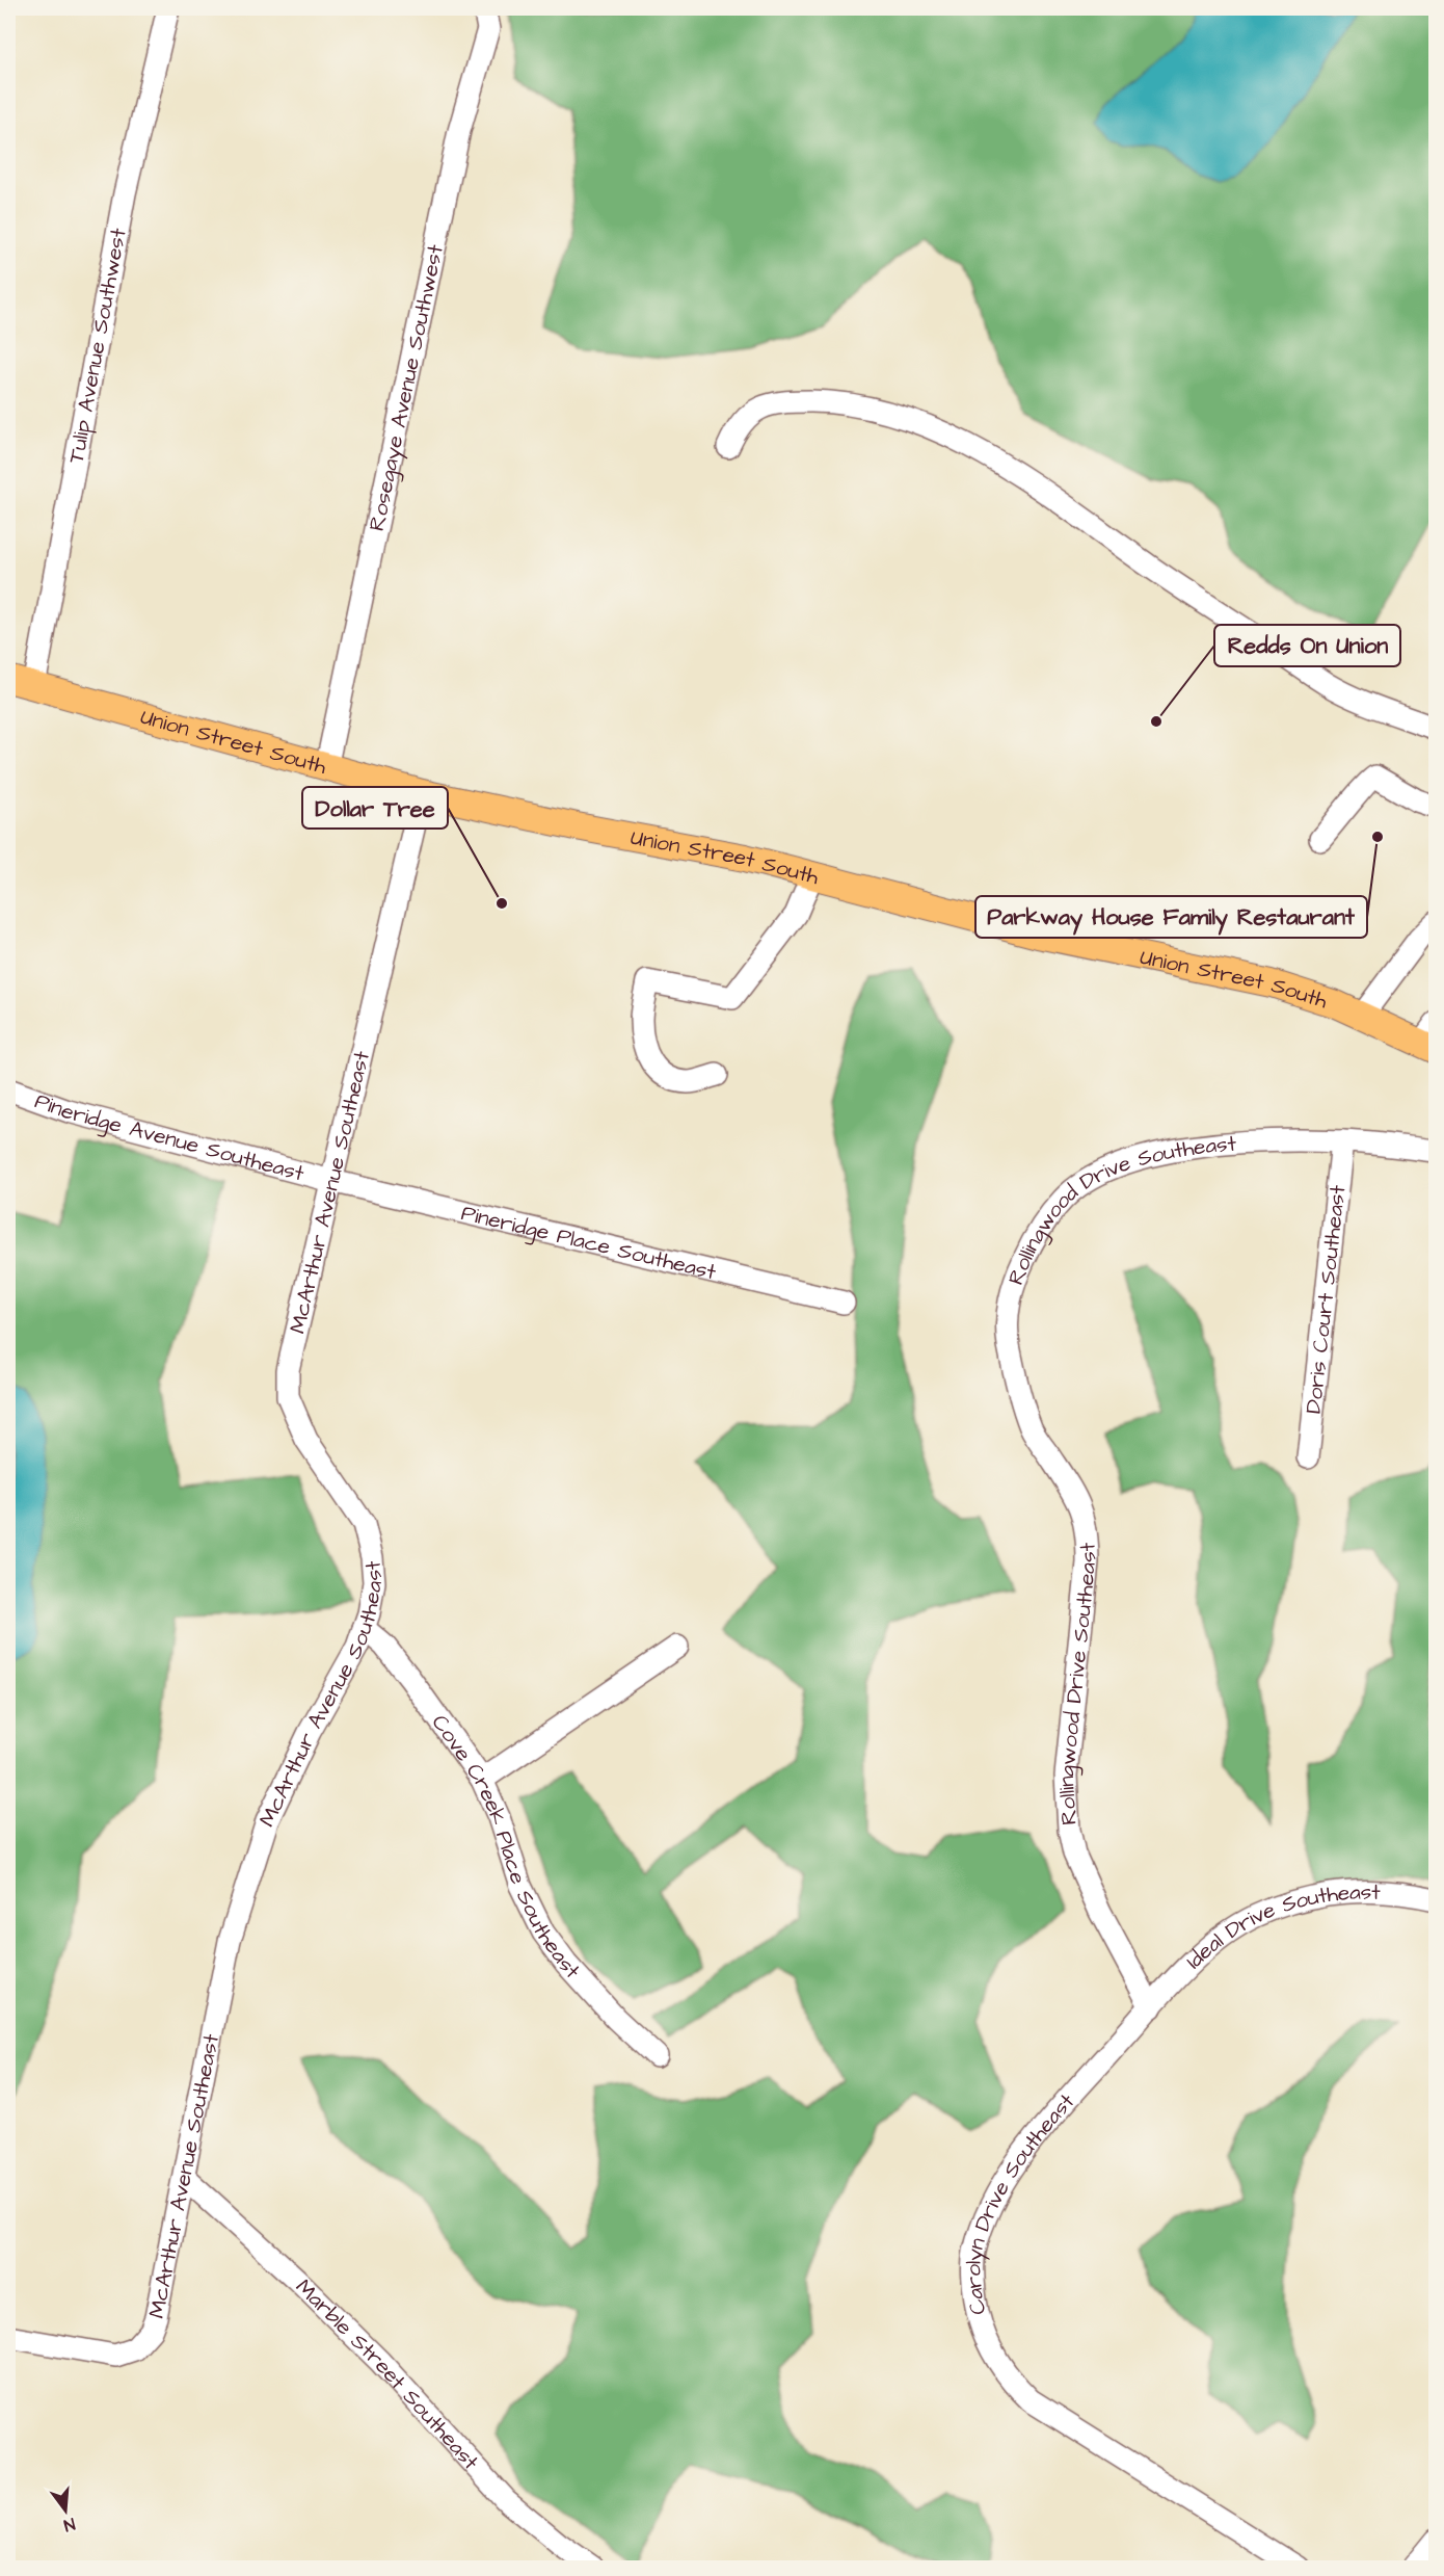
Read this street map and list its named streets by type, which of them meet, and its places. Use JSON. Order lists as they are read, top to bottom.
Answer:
{
  "streets": {
    "main road": ["Union Street South"],
    "street": [
      "Tulip Avenue Southwest",
      "Rosegaye Avenue Southwest",
      "Pineridge Avenue Southeast",
      "McArthur Avenue Southeast",
      "Rollingwood Drive Southeast",
      "Pineridge Place Southeast",
      "Doris Court Southeast",
      "Cove Creek Place Southeast",
      "Ideal Drive Southeast",
      "Carolyn Drive Southeast",
      "Marble Street Southeast"
    ]
  },
  "crossings": [
    ["Tulip Avenue Southwest", "Union Street South"],
    ["Rosegaye Avenue Southwest", "Union Street South"],
    ["Union Street South", "McArthur Avenue Southeast"],
    ["Pineridge Avenue Southeast", "McArthur Avenue Southeast"],
    ["Pineridge Avenue Southeast", "Pineridge Place Southeast"],
    ["McArthur Avenue Southeast", "Pineridge Place Southeast"],
    ["McArthur Avenue Southeast", "Cove Creek Place Southeast"],
    ["McArthur Avenue Southeast", "Marble Street Southeast"],
    ["Rollingwood Drive Southeast", "Doris Court Southeast"],
    ["Rollingwood Drive Southeast", "Ideal Drive Southeast"],
    ["Rollingwood Drive Southeast", "Carolyn Drive Southeast"],
    ["Ideal Drive Southeast", "Carolyn Drive Southeast"]
  ],
  "places": ["Redds On Union", "Parkway House Family Restaurant", "Dollar Tree"],
  "north": "bottom"
}
